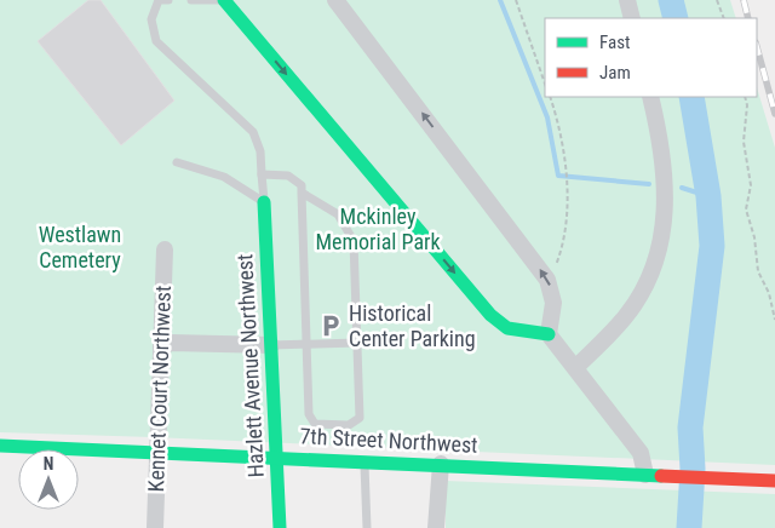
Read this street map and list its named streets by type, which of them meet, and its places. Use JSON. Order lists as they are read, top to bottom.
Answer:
{
  "streets": {
    "street": ["Hazlett Avenue Northwest", "Kennet Court Northwest", "7th Street Northwest"]
  },
  "crossings": [
    ["Hazlett Avenue Northwest", "7th Street Northwest"],
    ["Kennet Court Northwest", "7th Street Northwest"]
  ],
  "parks": ["Mckinley Memorial Park", "Westlawn Cemetery"],
  "places": {
    "parking": ["Historical Center Parking"]
  },
  "legend": ["Fast", "Jam"],
  "north": "top"
}
